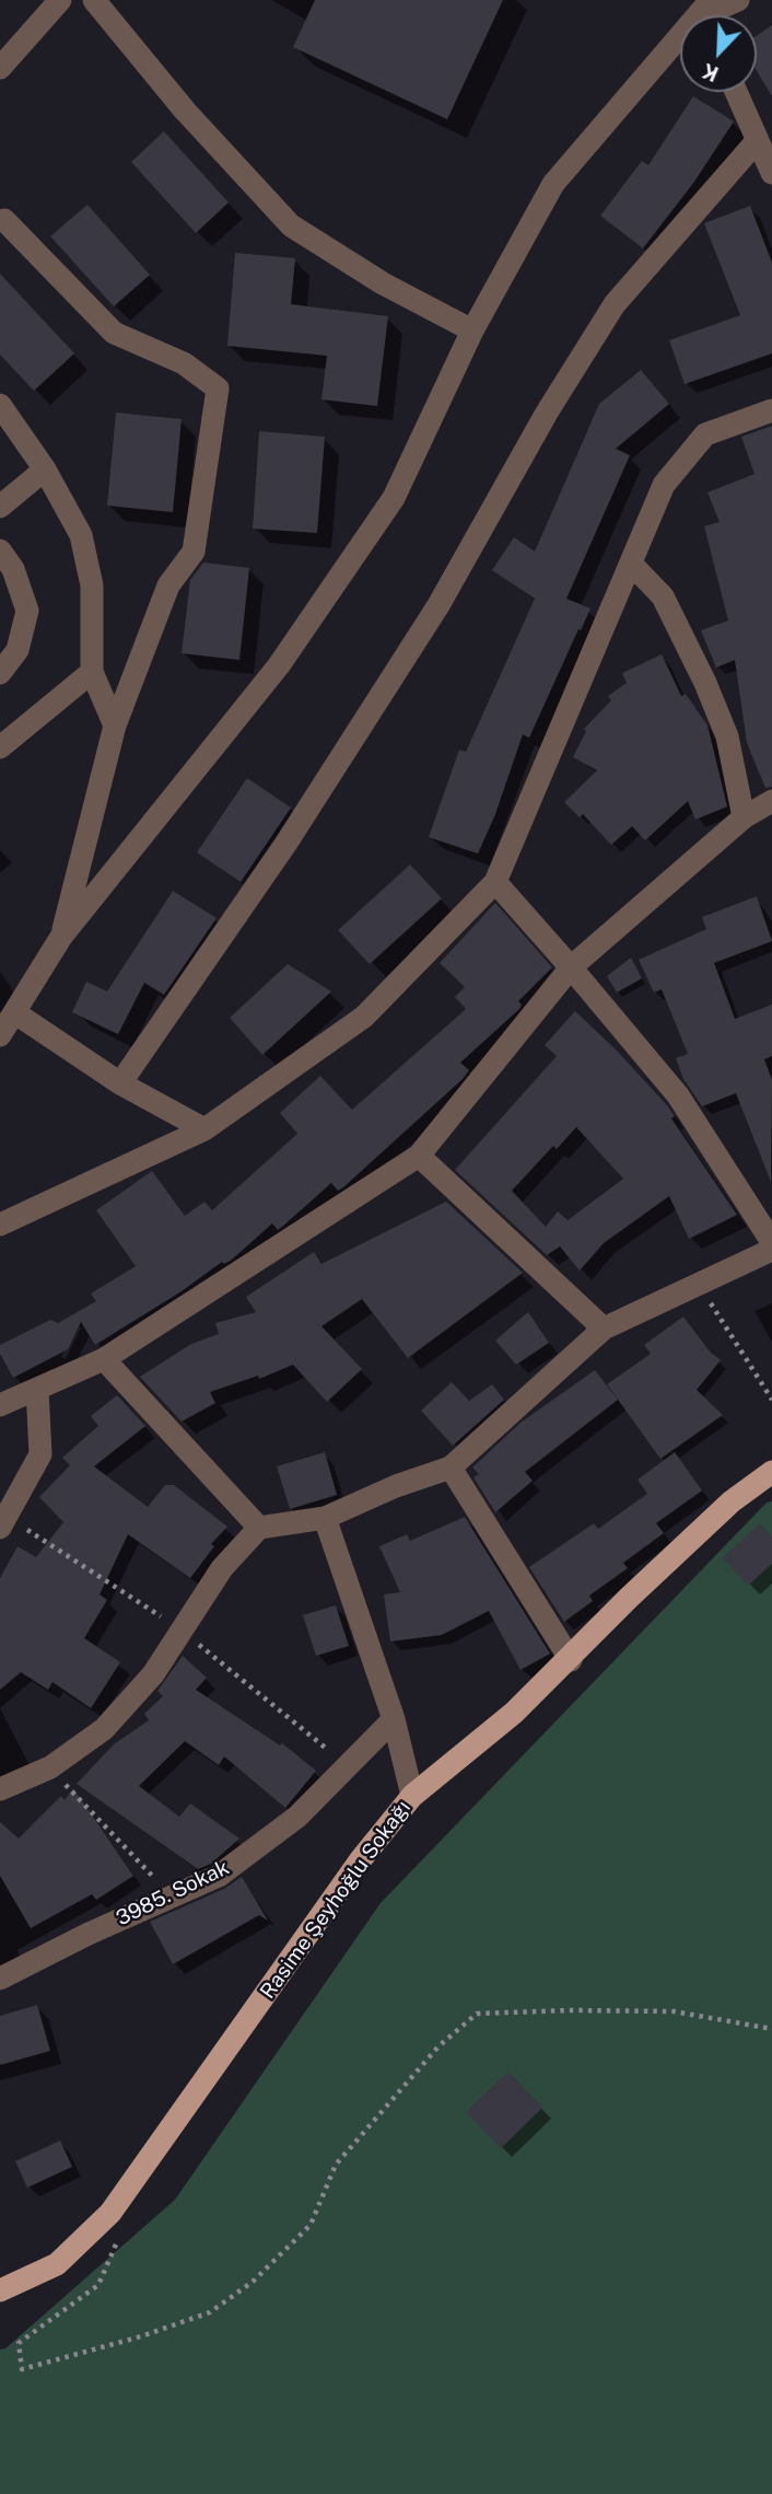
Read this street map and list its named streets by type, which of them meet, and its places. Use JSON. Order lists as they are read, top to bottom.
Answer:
{
  "streets": {
    "main road": ["Rasime Şeyhoğlu Sokağı"],
    "street": ["3985. Sokak"]
  },
  "north": "bottom left"
}
